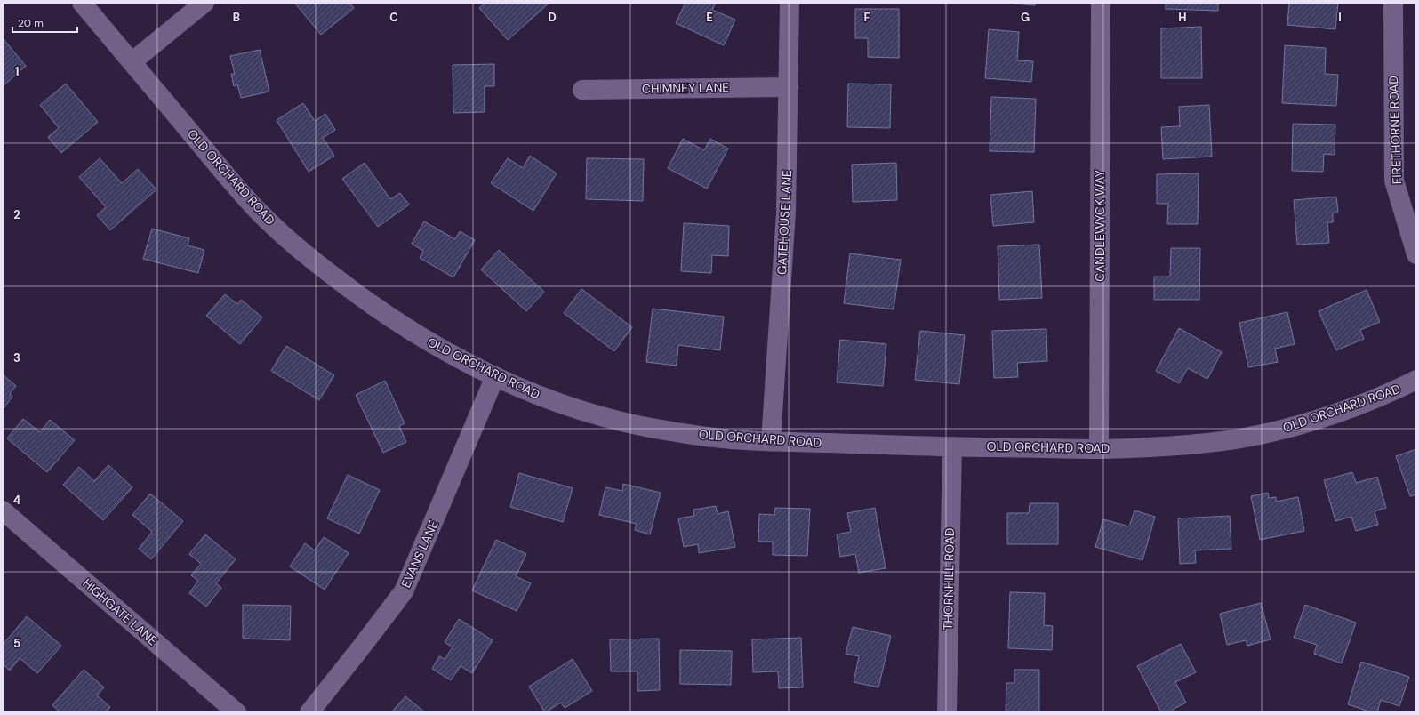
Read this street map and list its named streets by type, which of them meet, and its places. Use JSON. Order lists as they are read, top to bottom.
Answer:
{
  "streets": {
    "street": [
      "CHIMNEY LANE",
      "FIRETHORNE ROAD",
      "OLD ORCHARD ROAD",
      "GATEHOUSE LANE",
      "CANDLEWYCK WAY",
      "EVANS LANE",
      "THORNHILL ROAD",
      "HIGHGATE LANE"
    ]
  },
  "crossings": [
    ["CHIMNEY LANE", "GATEHOUSE LANE"],
    ["OLD ORCHARD ROAD", "GATEHOUSE LANE"],
    ["OLD ORCHARD ROAD", "CANDLEWYCK WAY"],
    ["OLD ORCHARD ROAD", "EVANS LANE"],
    ["OLD ORCHARD ROAD", "THORNHILL ROAD"]
  ],
  "scale_bar": "20 m",
  "grid": {
    "columns": [
      "B",
      "C",
      "D",
      "E",
      "F",
      "G",
      "H",
      "I"
    ],
    "rows": [
      "1",
      "2",
      "3",
      "4",
      "5"
    ]
  }
}
